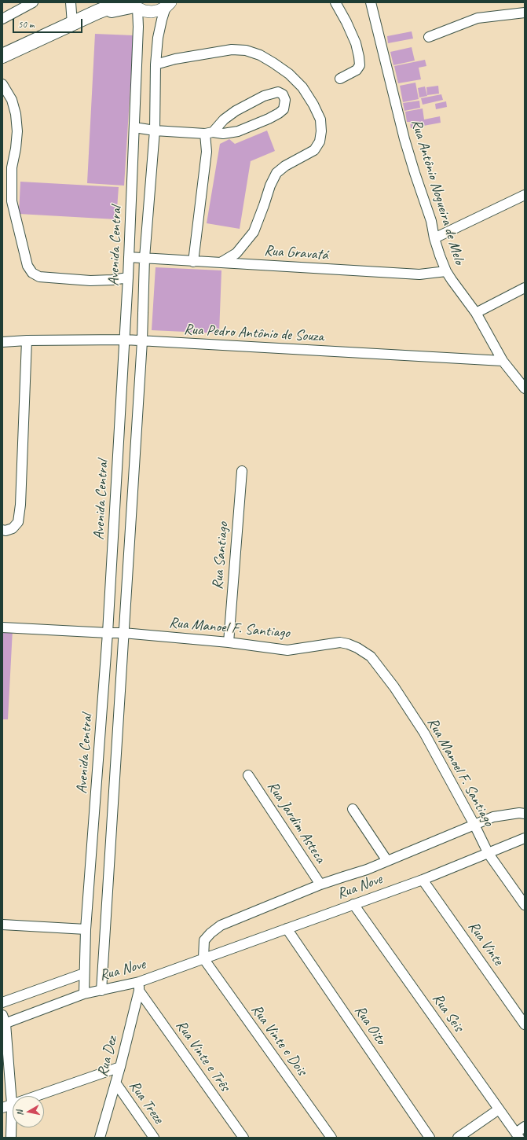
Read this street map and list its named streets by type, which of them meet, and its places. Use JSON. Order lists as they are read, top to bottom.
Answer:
{
  "streets": {
    "street": [
      "Rua Antônio Nogueira de Melo",
      "Avenida Central",
      "Rua Gravatá",
      "Rua Pedro Antônio de Souza",
      "Rua Santiago",
      "Rua Manoel F. Santiago",
      "Rua Jardim Asteca",
      "Rua Nove",
      "Rua Vinte",
      "Rua Seis",
      "Rua Oito",
      "Rua Vinte e Dois",
      "Rua Vinte e Três",
      "Rua Dez",
      "Rua Treze"
    ]
  },
  "crossings": [
    ["Rua Antônio Nogueira de Melo", "Rua Gravatá"],
    ["Rua Antônio Nogueira de Melo", "Rua Pedro Antônio de Souza"],
    ["Avenida Central", "Rua Gravatá"],
    ["Avenida Central", "Rua Pedro Antônio de Souza"],
    ["Avenida Central", "Rua Manoel F. Santiago"],
    ["Avenida Central", "Rua Nove"],
    ["Rua Santiago", "Rua Manoel F. Santiago"],
    ["Rua Manoel F. Santiago", "Rua Nove"],
    ["Rua Jardim Asteca", "Rua Nove"],
    ["Rua Nove", "Rua Vinte"],
    ["Rua Nove", "Rua Seis"],
    ["Rua Nove", "Rua Oito"],
    ["Rua Nove", "Rua Vinte e Dois"],
    ["Rua Nove", "Rua Vinte e Três"],
    ["Rua Nove", "Rua Dez"],
    ["Rua Vinte e Três", "Rua Dez"],
    ["Rua Dez", "Rua Treze"]
  ],
  "scale_bar": "50 m",
  "north": "left"
}
